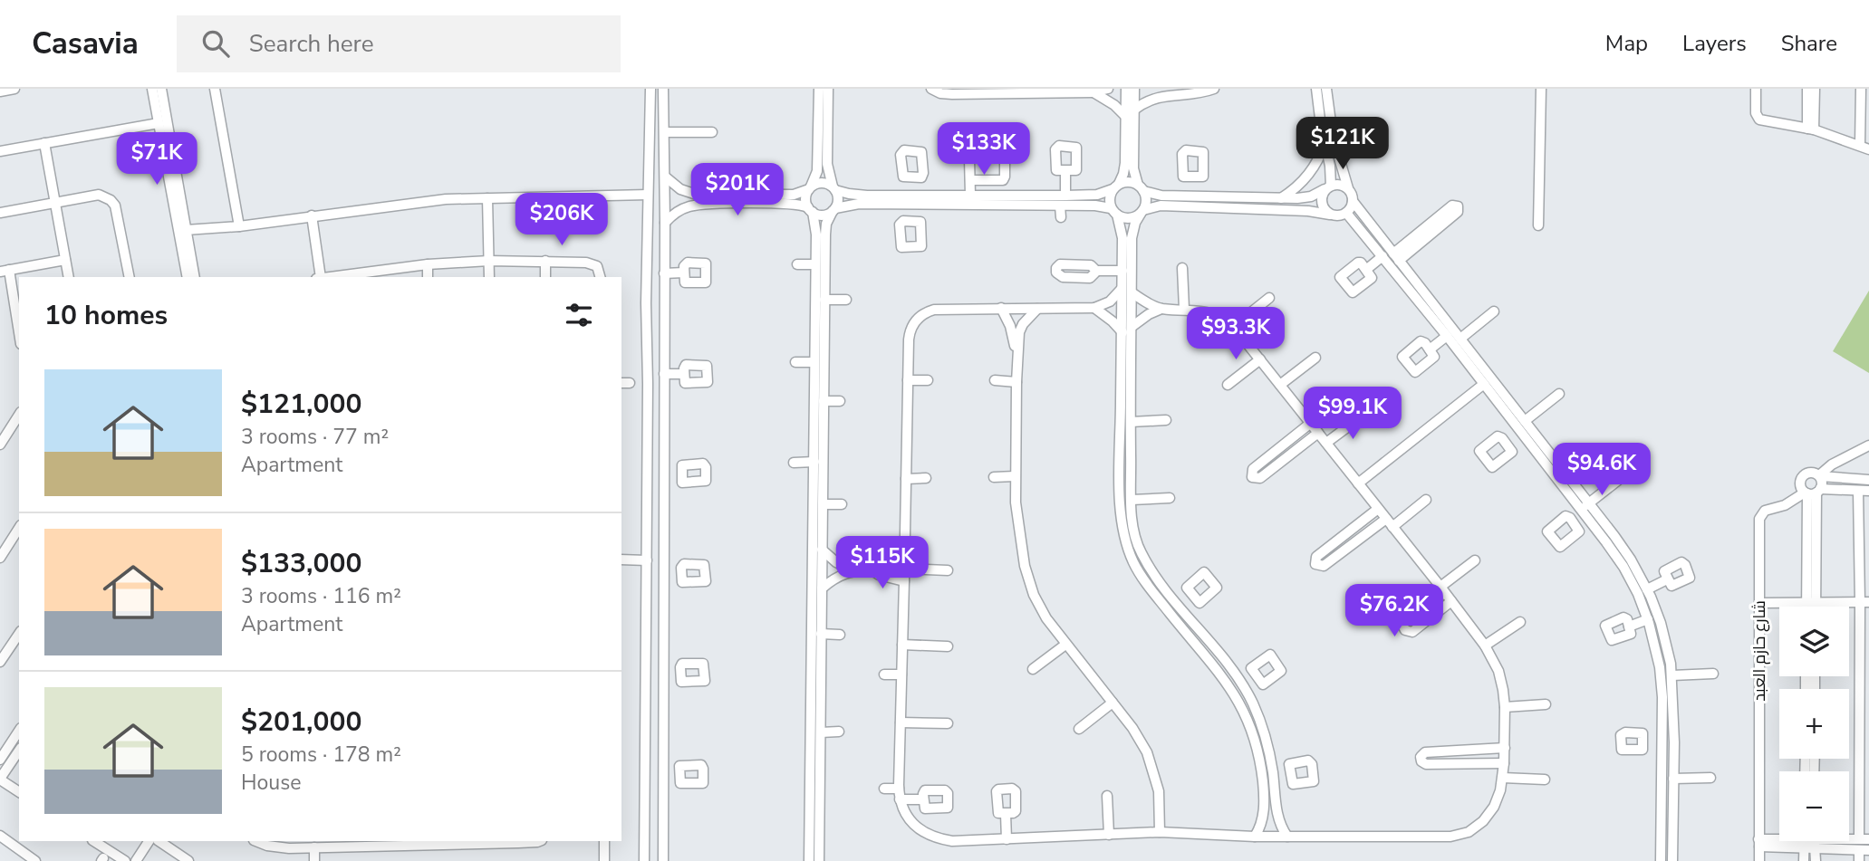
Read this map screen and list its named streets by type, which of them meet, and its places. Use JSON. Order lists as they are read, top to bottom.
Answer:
{
  "streets": {
    "street": ["شارع حازم العبد"]
  },
  "page": {
    "header": "Casavia",
    "search": "Search here",
    "nav": ["Map", "Layers", "Share"],
    "price": [
      "$121K",
      "$133K",
      "$71K",
      "$201K",
      "$206K",
      "$93.3K",
      "$99.1K",
      "$94.6K",
      "$115K",
      "$76.2K"
    ],
    "heading": "10 homes",
    "list": [
      {
        "name": "$121,000",
        "note": "3 rooms · 77 m² · Apartment"
      },
      {
        "name": "$133,000",
        "note": "3 rooms · 116 m² · Apartment"
      },
      {
        "name": "$201,000",
        "note": "5 rooms · 178 m² · House"
      }
    ],
    "map_buttons": ["+", "−"]
  }
}
